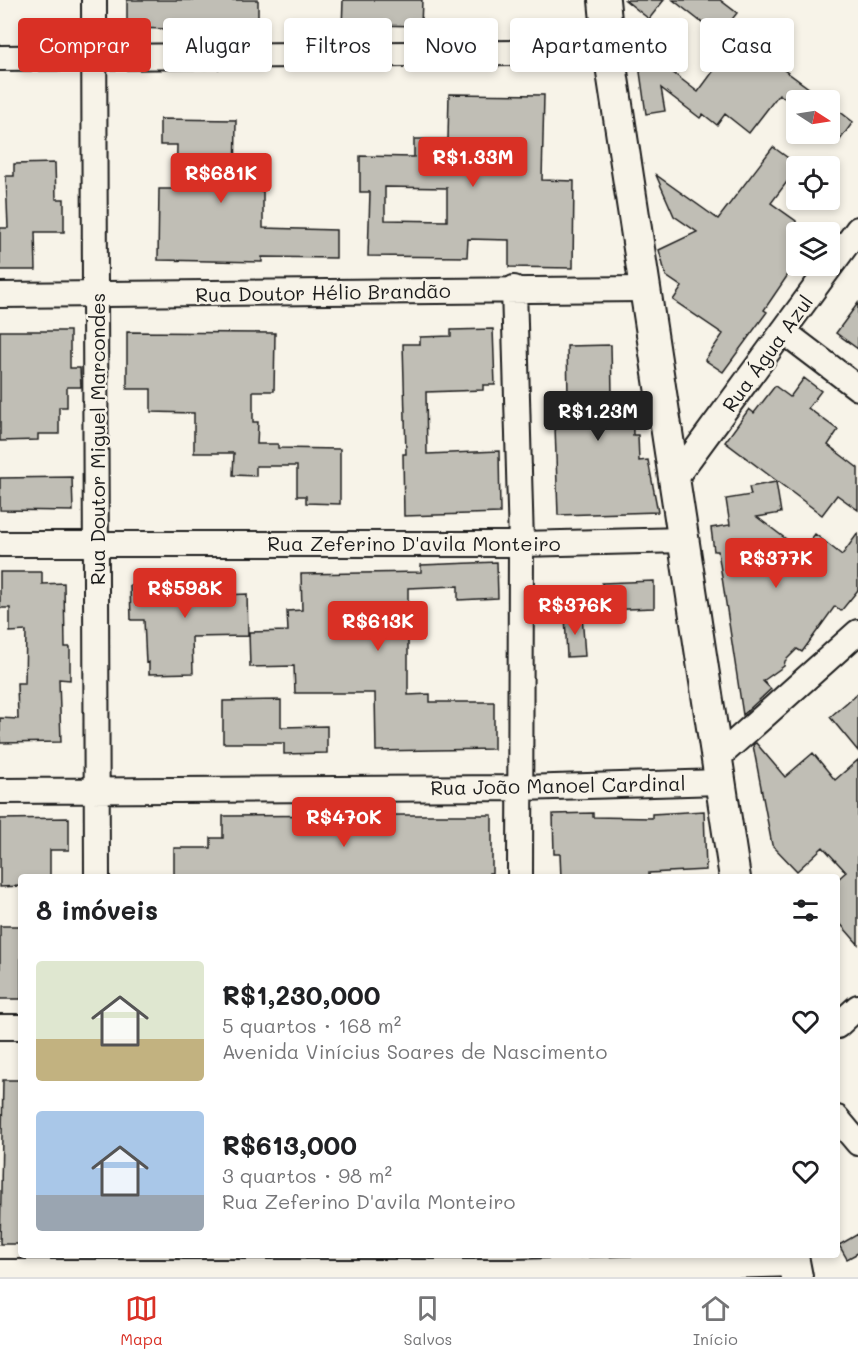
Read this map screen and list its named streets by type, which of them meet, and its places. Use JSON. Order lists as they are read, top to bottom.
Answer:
{
  "streets": {
    "street": [
      "Rua Doutor Hélio Brandão",
      "Rua Água Azul",
      "Rua Doutor Miguel Marcondes",
      "Rua Zeferino D'avila Monteiro",
      "Rua João Manoel Cardinal"
    ]
  },
  "crossings": [
    ["Rua Doutor Hélio Brandão", "Rua Doutor Miguel Marcondes"],
    ["Rua Doutor Miguel Marcondes", "Rua Zeferino D'avila Monteiro"],
    ["Rua Doutor Miguel Marcondes", "Rua João Manoel Cardinal"]
  ],
  "north": "right",
  "page": {
    "chip": [
      "Comprar",
      "Alugar",
      "Filtros",
      "Novo",
      "Apartamento",
      "Casa"
    ],
    "price": [
      "R$1.33M",
      "R$681K",
      "R$1.23M",
      "R$377K",
      "R$598K",
      "R$376K",
      "R$613K",
      "R$470K"
    ],
    "heading": "8 imóveis",
    "list": [
      {
        "name": "R$1,230,000",
        "note": "5 quartos · 168 m² · Avenida Vinícius Soares de Nascimento"
      },
      {
        "name": "R$613,000",
        "note": "3 quartos · 98 m² · Rua Zeferino D'avila Monteiro"
      }
    ],
    "tabs": ["Mapa", "Salvos", "Início"]
  }
}
